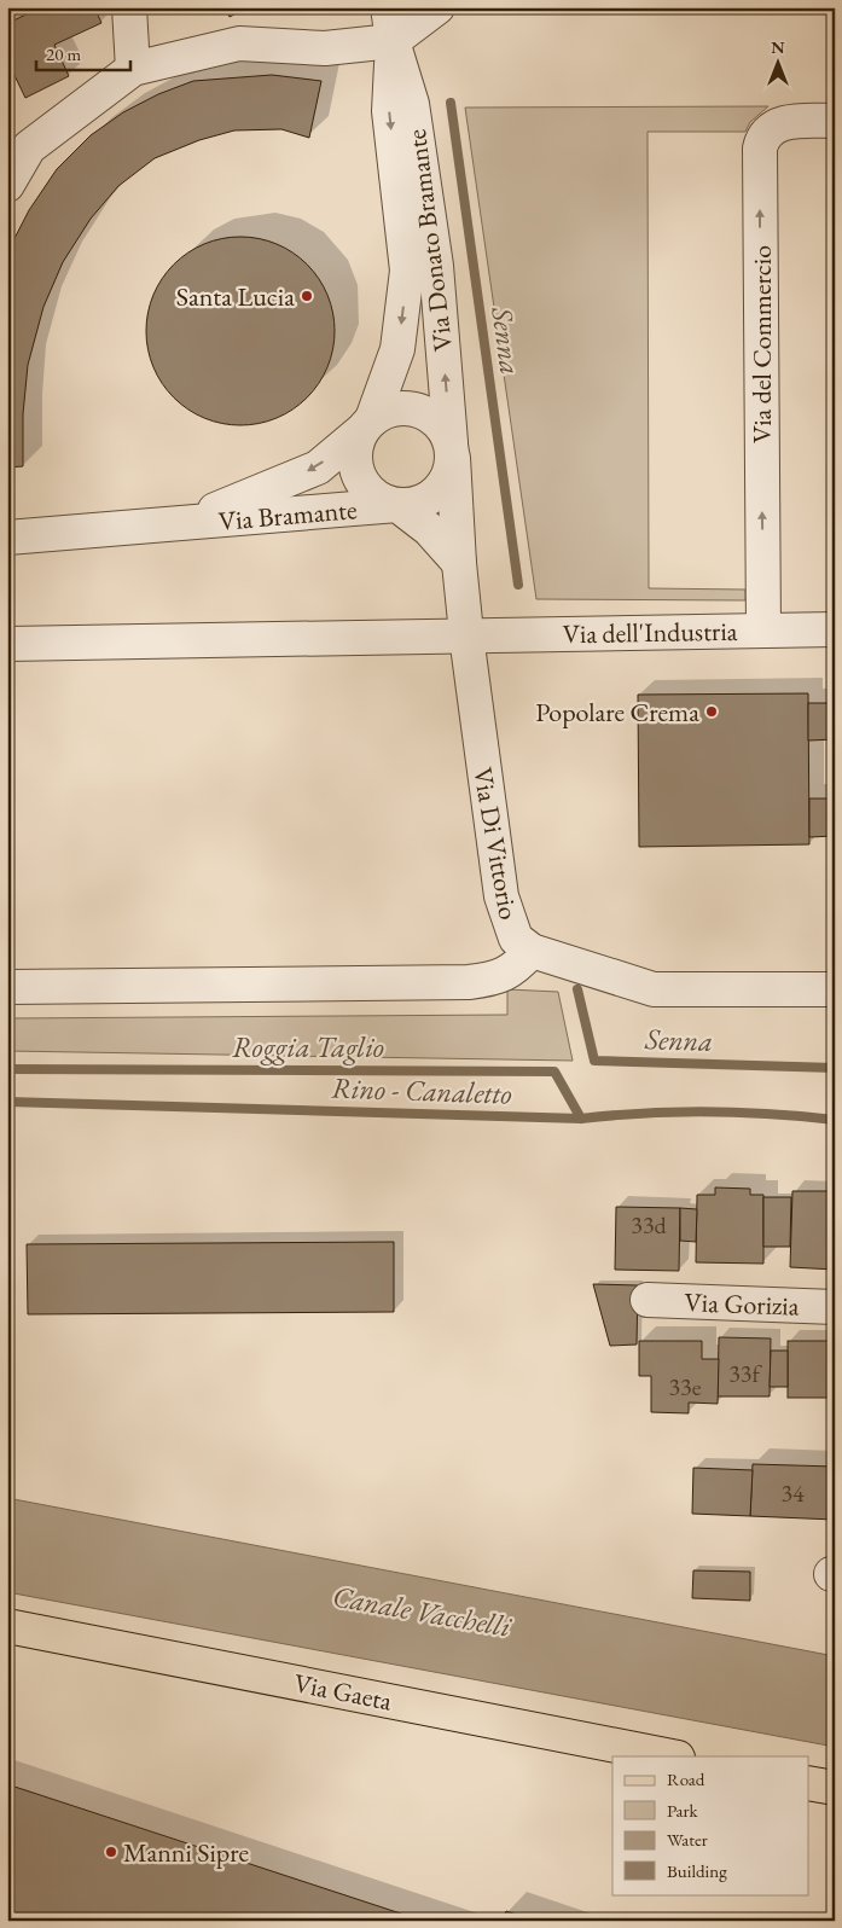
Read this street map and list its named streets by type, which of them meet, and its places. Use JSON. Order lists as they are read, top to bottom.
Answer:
{
  "streets": {
    "main road": ["Via Gaeta"],
    "street": [
      "Via Donato Bramante",
      "Via del Commercio",
      "Via Bramante",
      "Via dell'Industria",
      "Via Di Vittorio",
      "Via Gorizia"
    ]
  },
  "crossings": [
    ["Via Donato Bramante", "Via Bramante"],
    ["Via Donato Bramante", "Via Di Vittorio"],
    ["Via del Commercio", "Via dell'Industria"],
    ["Via Bramante", "Via Di Vittorio"],
    ["Via dell'Industria", "Via Di Vittorio"]
  ],
  "one_way": ["Via del Commercio"],
  "water": [
    "Senna",
    "Roggia Taglio",
    "Rino - Canaletto",
    "Canale Vacchelli"
  ],
  "places": ["Santa Lucia", "Popolare Crema", "Manni Sipre"],
  "house_numbers": [
    "33d",
    "33f",
    "33e",
    "34"
  ],
  "legend": [
    "Road",
    "Park",
    "Water",
    "Building"
  ],
  "scale_bar": "20 m",
  "north": "top"
}
